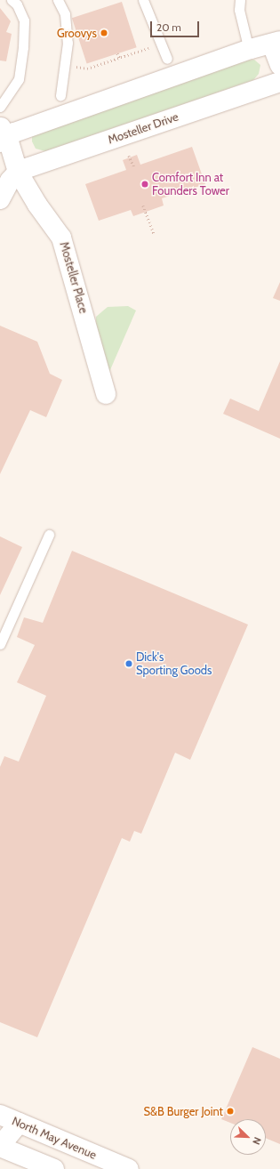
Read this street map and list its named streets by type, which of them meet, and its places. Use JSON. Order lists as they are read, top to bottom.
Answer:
{
  "streets": {
    "street": ["Mosteller Drive", "Mosteller Place", "North May Avenue"]
  },
  "crossings": [
    ["Mosteller Drive", "Mosteller Place"]
  ],
  "places": [
    "Groovys",
    "Comfort Inn at Founders Tower",
    "Dick's Sporting Goods",
    "S&B Burger Joint"
  ],
  "scale_bar": "20 m",
  "north": "bottom right"
}
